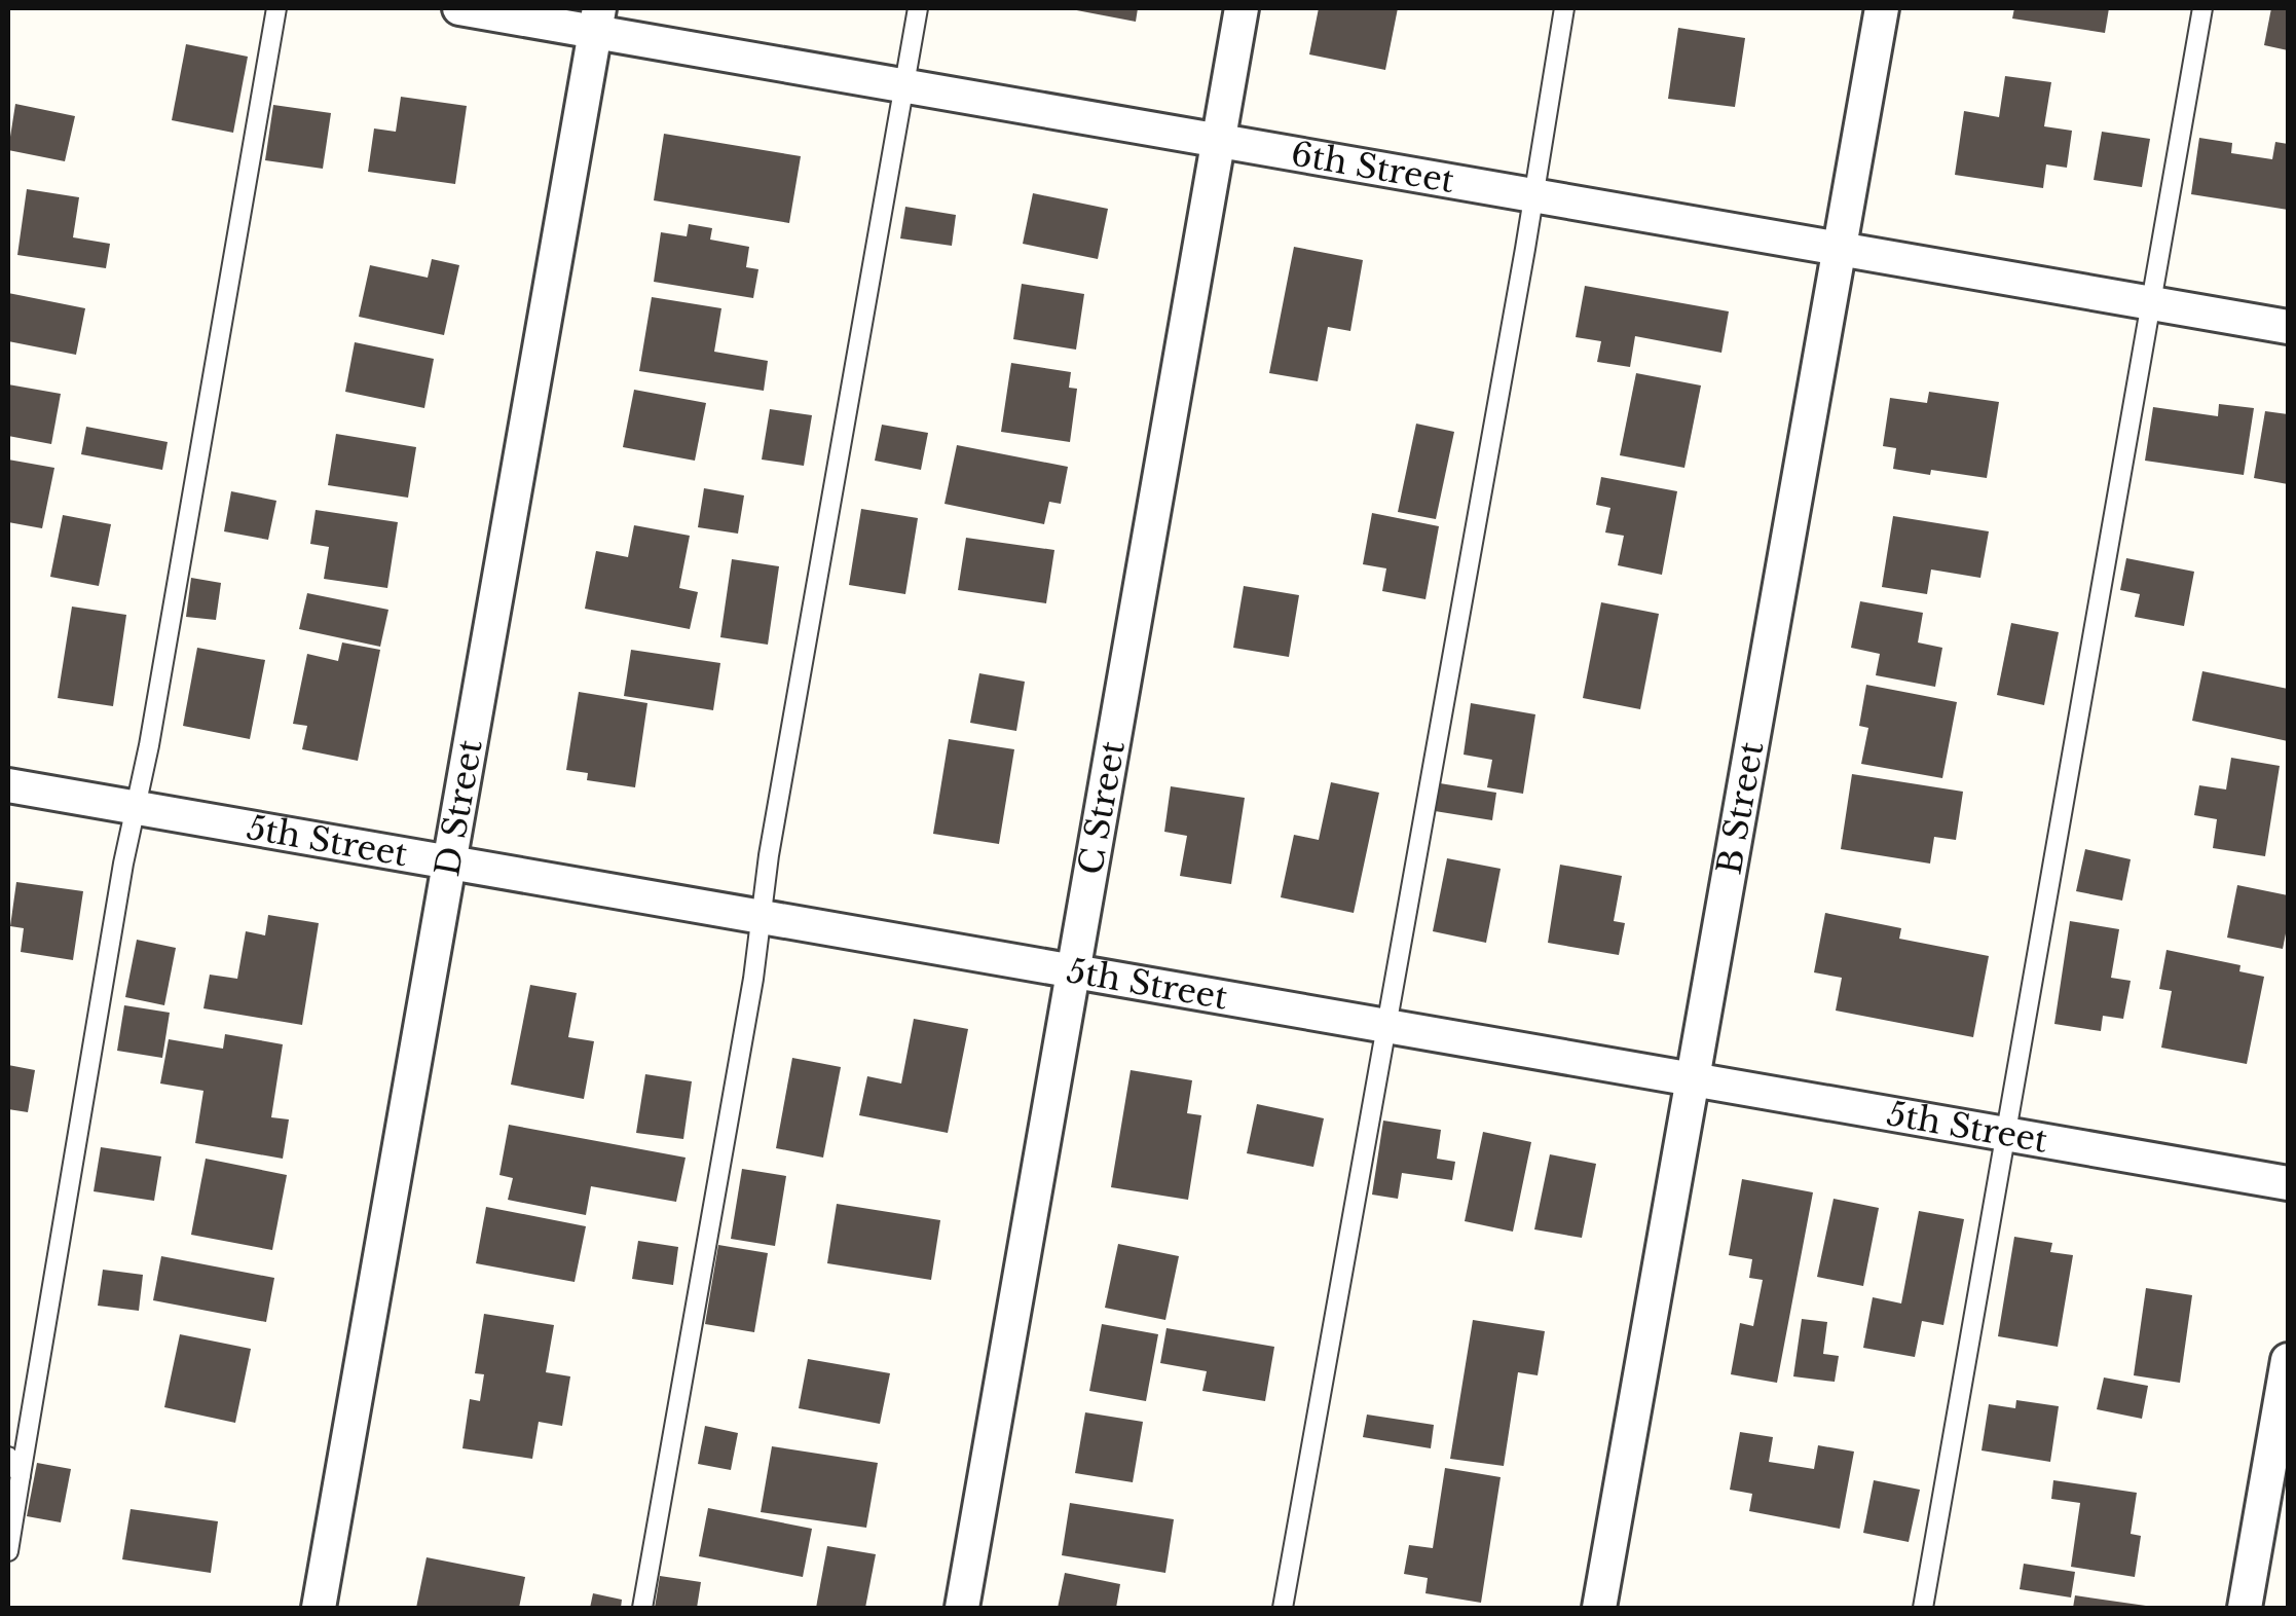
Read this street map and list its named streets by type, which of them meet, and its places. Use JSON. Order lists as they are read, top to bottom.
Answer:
{
  "streets": {
    "street": [
      "6th Street",
      "D Street",
      "C Street",
      "B Street",
      "5th Street"
    ]
  },
  "crossings": [
    ["6th Street", "D Street"],
    ["6th Street", "C Street"],
    ["6th Street", "B Street"],
    ["D Street", "5th Street"],
    ["C Street", "5th Street"],
    ["B Street", "5th Street"]
  ]
}
